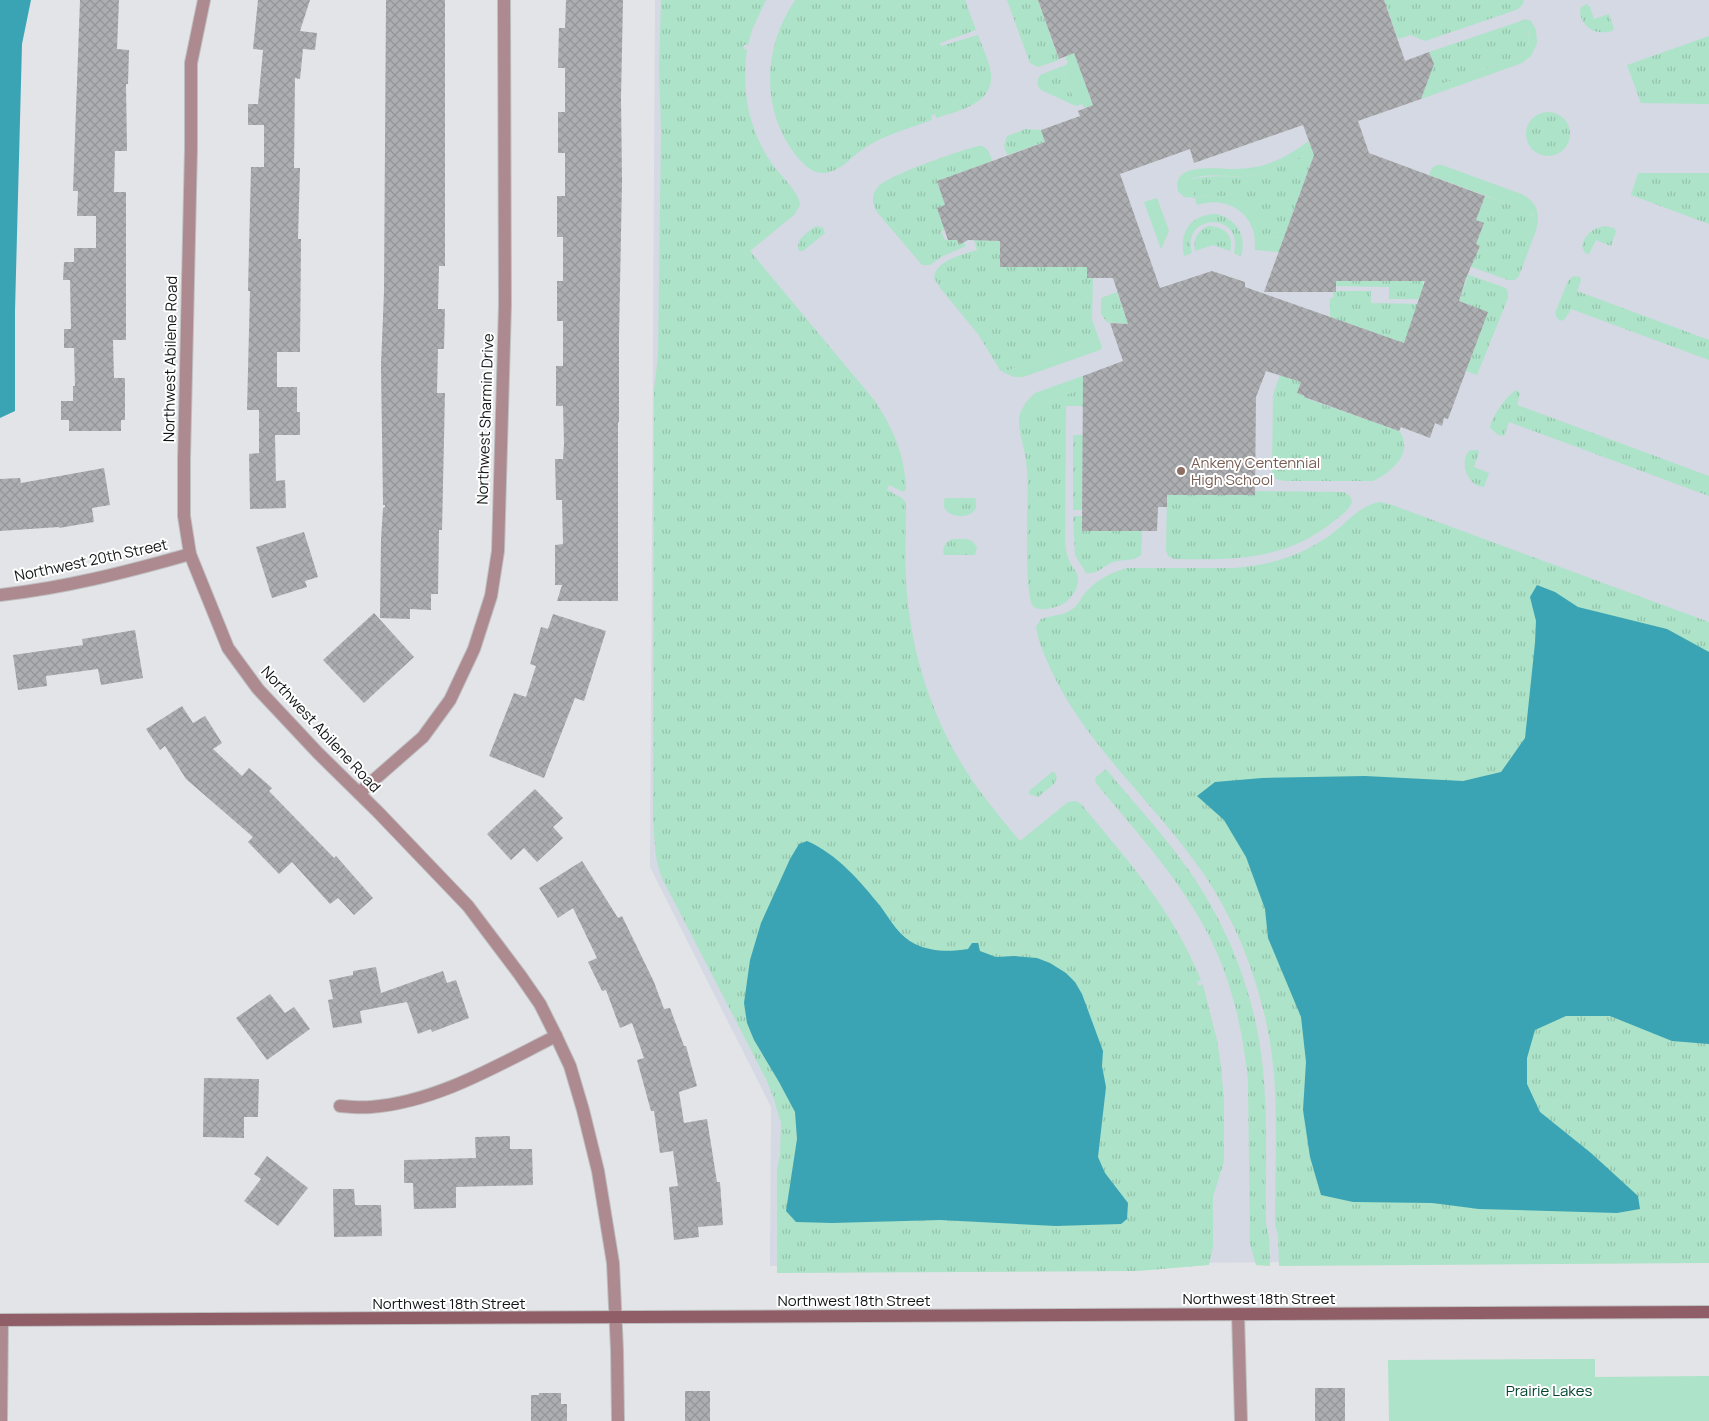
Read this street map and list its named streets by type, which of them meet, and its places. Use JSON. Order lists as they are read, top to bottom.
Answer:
{
  "streets": {
    "main road": ["Northwest 18th Street"],
    "street": ["Northwest Abilene Road", "Northwest Sharmin Drive", "Northwest 20th Street"]
  },
  "crossings": [
    ["Northwest Abilene Road", "Northwest Sharmin Drive"],
    ["Northwest Abilene Road", "Northwest 20th Street"],
    ["Northwest Abilene Road", "Northwest 18th Street"]
  ],
  "parks": ["Prairie Lakes"],
  "places": ["Ankeny Centennial High School"]
}
